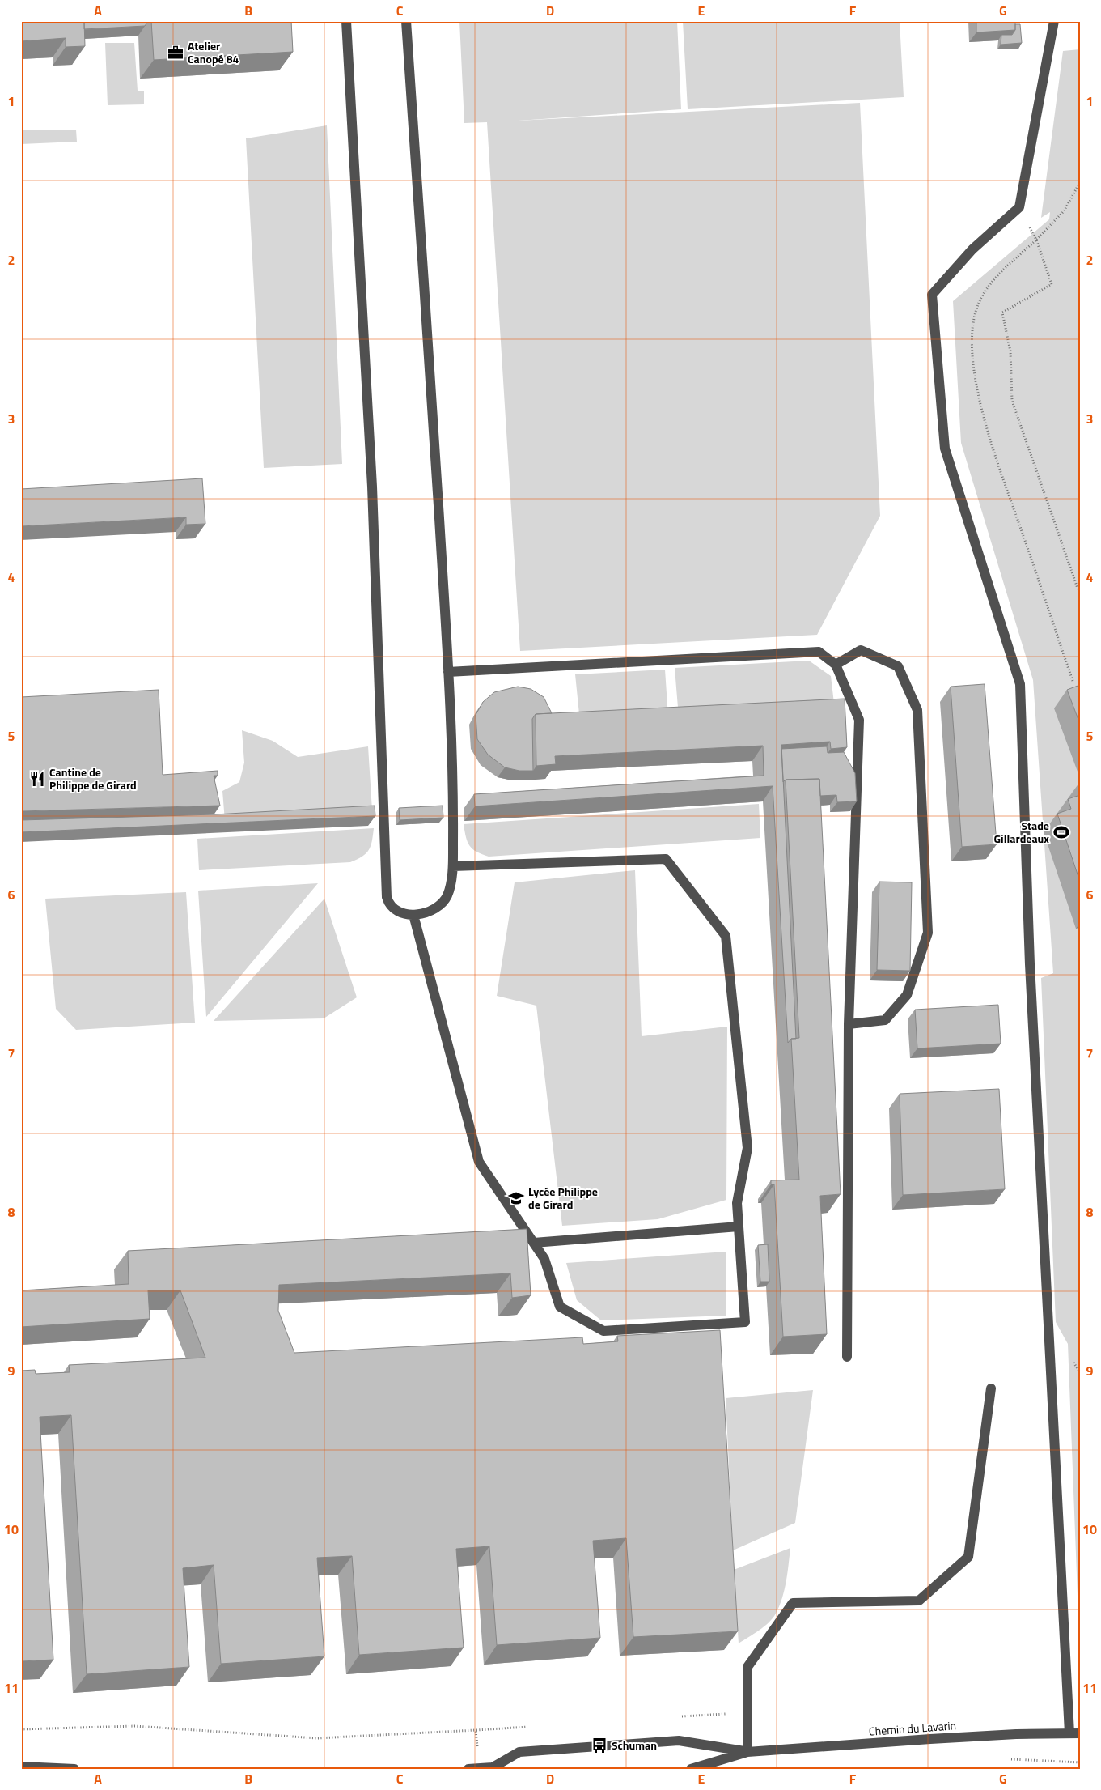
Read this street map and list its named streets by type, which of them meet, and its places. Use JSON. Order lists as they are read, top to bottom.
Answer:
{
  "streets": {
    "street": ["Chemin du Lavarin"]
  },
  "places": {
    "office": ["Atelier Canopé 84"],
    "restaurant": ["Cantine de Philippe de Girard"],
    "sports": ["Stade Gillardeaux"],
    "school or university": ["Lycée Philippe de Girard"],
    "bus stop": ["Schuman"]
  },
  "grid": {
    "columns": [
      "A",
      "B",
      "C",
      "D",
      "E",
      "F",
      "G"
    ],
    "rows": [
      "1",
      "2",
      "3",
      "4",
      "5",
      "6",
      "7",
      "8",
      "9",
      "10",
      "11"
    ]
  }
}
